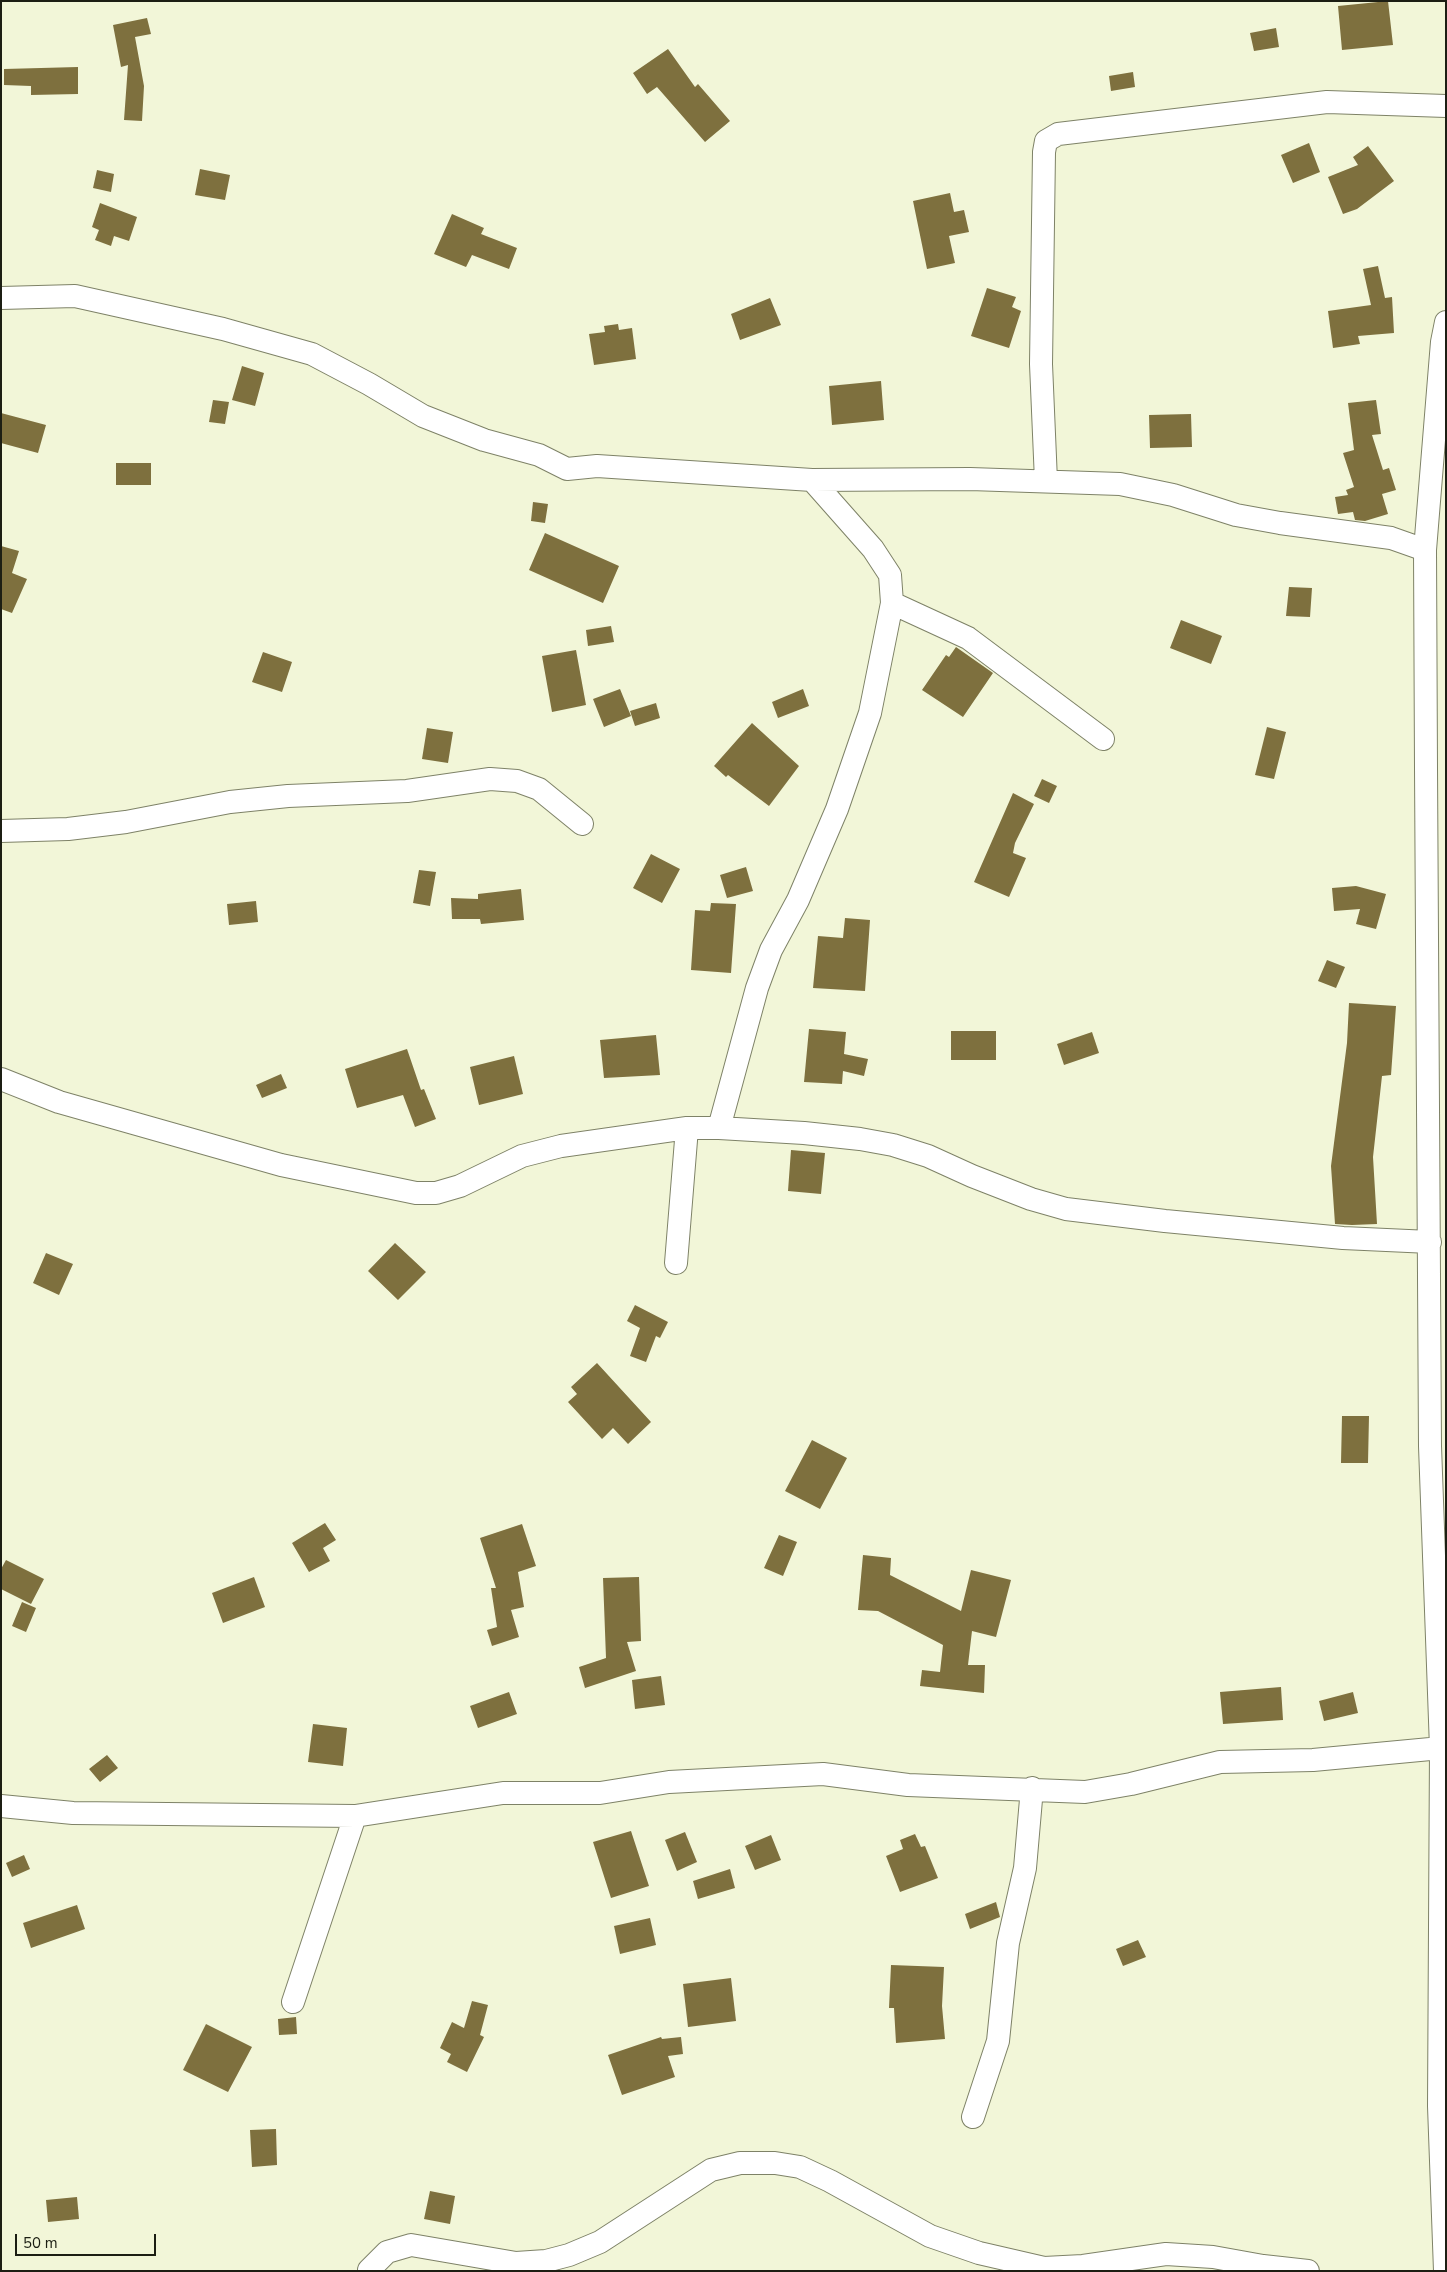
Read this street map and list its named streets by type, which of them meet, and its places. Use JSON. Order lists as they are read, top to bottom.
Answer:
{
  "scale_bar": "50 m"
}
